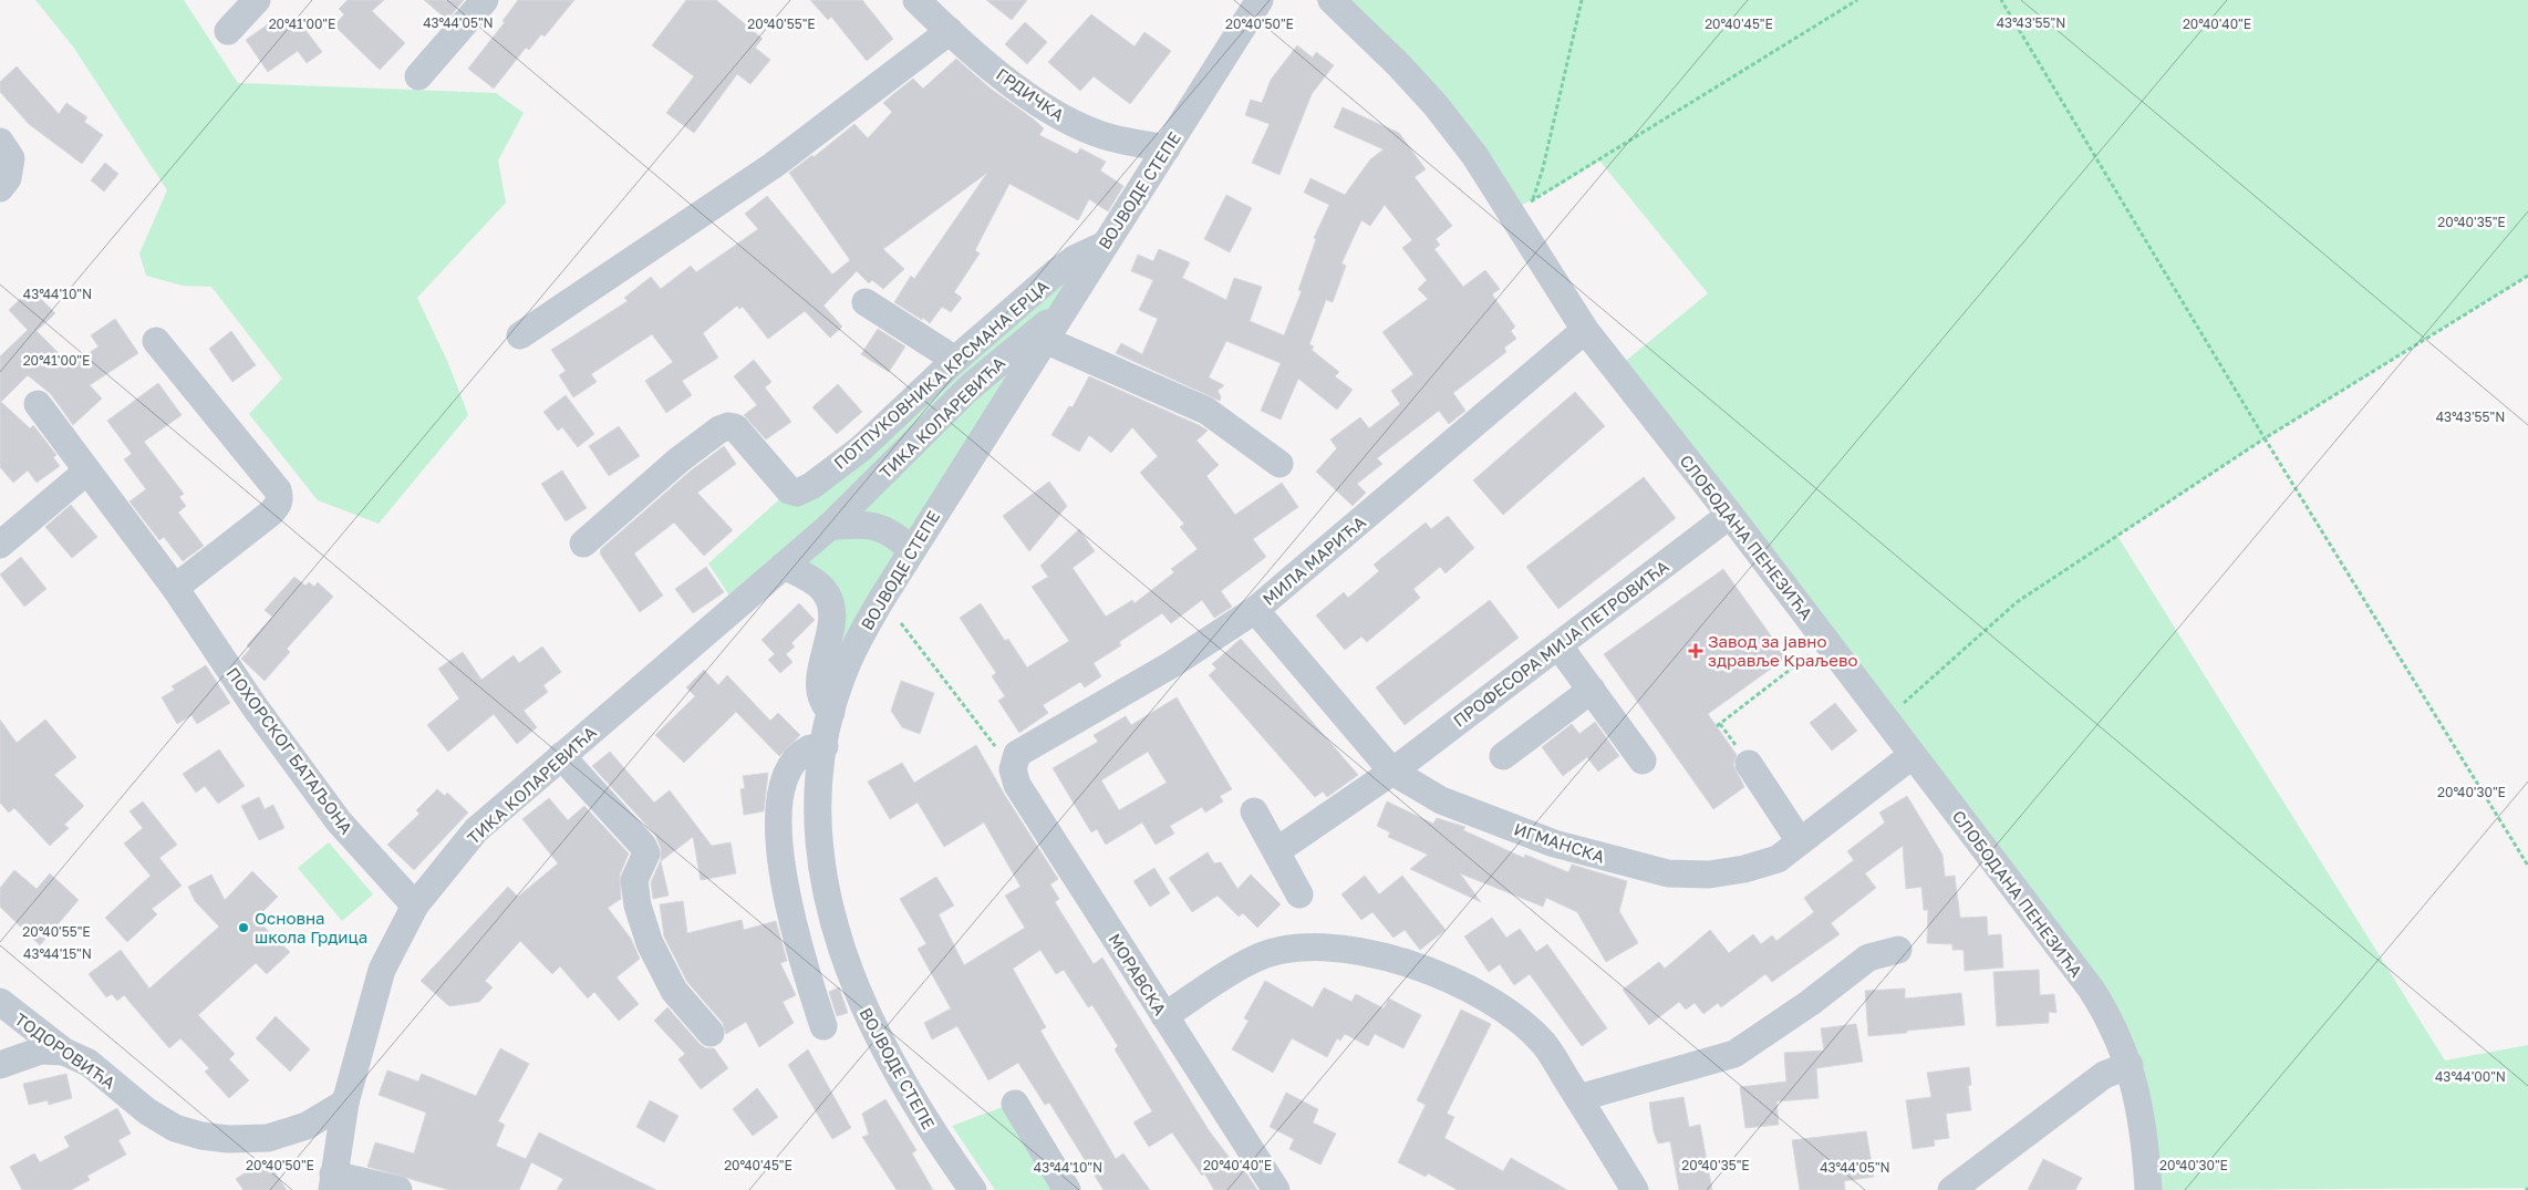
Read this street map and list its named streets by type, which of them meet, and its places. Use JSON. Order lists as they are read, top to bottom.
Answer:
{
  "streets": {
    "street": [
      "ГРДИЧКА",
      "ВОЈВОДЕ СТЕПЕ",
      "ПОТПУКОВНИКА КРСМАНА ЕРЦА",
      "ТИКА КОЛАРЕВИЋА",
      "СЛОБОДАНА ПЕНЕЗИЋА",
      "МИЛА МАРИЋА",
      "ПРОФЕСОРА МИЈА ПЕТРОВИЋА",
      "ПОХОРСКОГ БАТАЉОНА",
      "ИГМАНСКА",
      "МОРАВСКА",
      "ТОДОРОВИЋА"
    ]
  },
  "crossings": [
    ["ГРДИЧКА", "ВОЈВОДЕ СТЕПЕ"],
    ["ВОЈВОДЕ СТЕПЕ", "ПОТПУКОВНИКА КРСМАНА ЕРЦА"],
    ["ВОЈВОДЕ СТЕПЕ", "ТИКА КОЛАРЕВИЋА"],
    ["ТИКА КОЛАРЕВИЋА", "ПОХОРСКОГ БАТАЉОНА"],
    ["ТИКА КОЛАРЕВИЋА", "ТОДОРОВИЋА"],
    ["СЛОБОДАНА ПЕНЕЗИЋА", "МИЛА МАРИЋА"],
    ["СЛОБОДАНА ПЕНЕЗИЋА", "ПРОФЕСОРА МИЈА ПЕТРОВИЋА"],
    ["СЛОБОДАНА ПЕНЕЗИЋА", "ИГМАНСКА"],
    ["МИЛА МАРИЋА", "ИГМАНСКА"],
    ["МИЛА МАРИЋА", "МОРАВСКА"],
    ["ПРОФЕСОРА МИЈА ПЕТРОВИЋА", "ИГМАНСКА"]
  ],
  "places": {
    "health": ["Завод за јавно здравље Краљево"],
    "other": ["Основна школа Грдица"]
  },
  "coordinates": [
    "43°44'05\"N",
    "43°43'55\"N",
    "20°41'00\"E",
    "20°40'55\"E",
    "20°40'50\"E",
    "20°40'45\"E",
    "20°40'40\"E",
    "20°40'35\"E",
    "43°44'10\"N",
    "20°40'30\"E",
    "43°44'15\"N",
    "43°44'00\"N"
  ]
}
